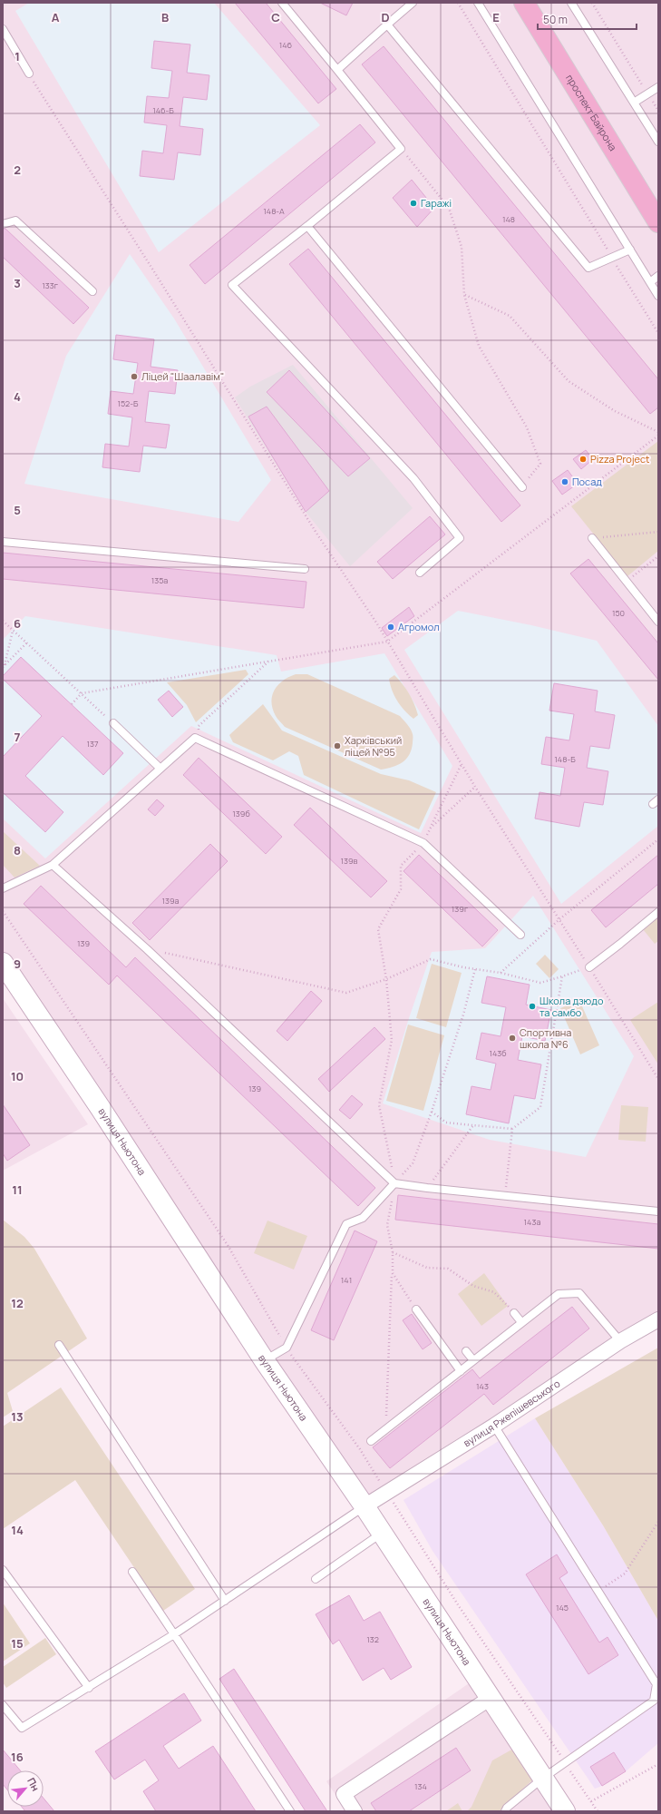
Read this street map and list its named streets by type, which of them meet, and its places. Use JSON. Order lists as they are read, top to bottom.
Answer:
{
  "streets": {
    "main road": ["проспект Байрона"],
    "street": ["вулиця Ньютона", "вулиця Ржепішевського"]
  },
  "crossings": [
    ["вулиця Ньютона", "вулиця Ржепішевського"]
  ],
  "places": [
    "Гаражі",
    "Ліцей \"Шаалавім\"",
    "Pizza Project",
    "Посад",
    "Агромол",
    "Харківський ліцей №95",
    "Школа дзюдо та самбо",
    "Спортивна школа №6"
  ],
  "house_numbers": [
    "146",
    "146-Б",
    "148-А",
    "148",
    "133г",
    "152-Б",
    "135а",
    "150",
    "137",
    "148-Б",
    "139б",
    "139в",
    "139а",
    "139г",
    "139",
    "143б",
    "139",
    "143а",
    "141",
    "143",
    "145",
    "132",
    "134"
  ],
  "scale_bar": "50 m",
  "north": "top right",
  "grid": {
    "columns": [
      "A",
      "B",
      "C",
      "D",
      "E"
    ],
    "rows": [
      "1",
      "2",
      "3",
      "4",
      "5",
      "6",
      "7",
      "8",
      "9",
      "10",
      "11",
      "12",
      "13",
      "14",
      "15",
      "16"
    ]
  }
}
